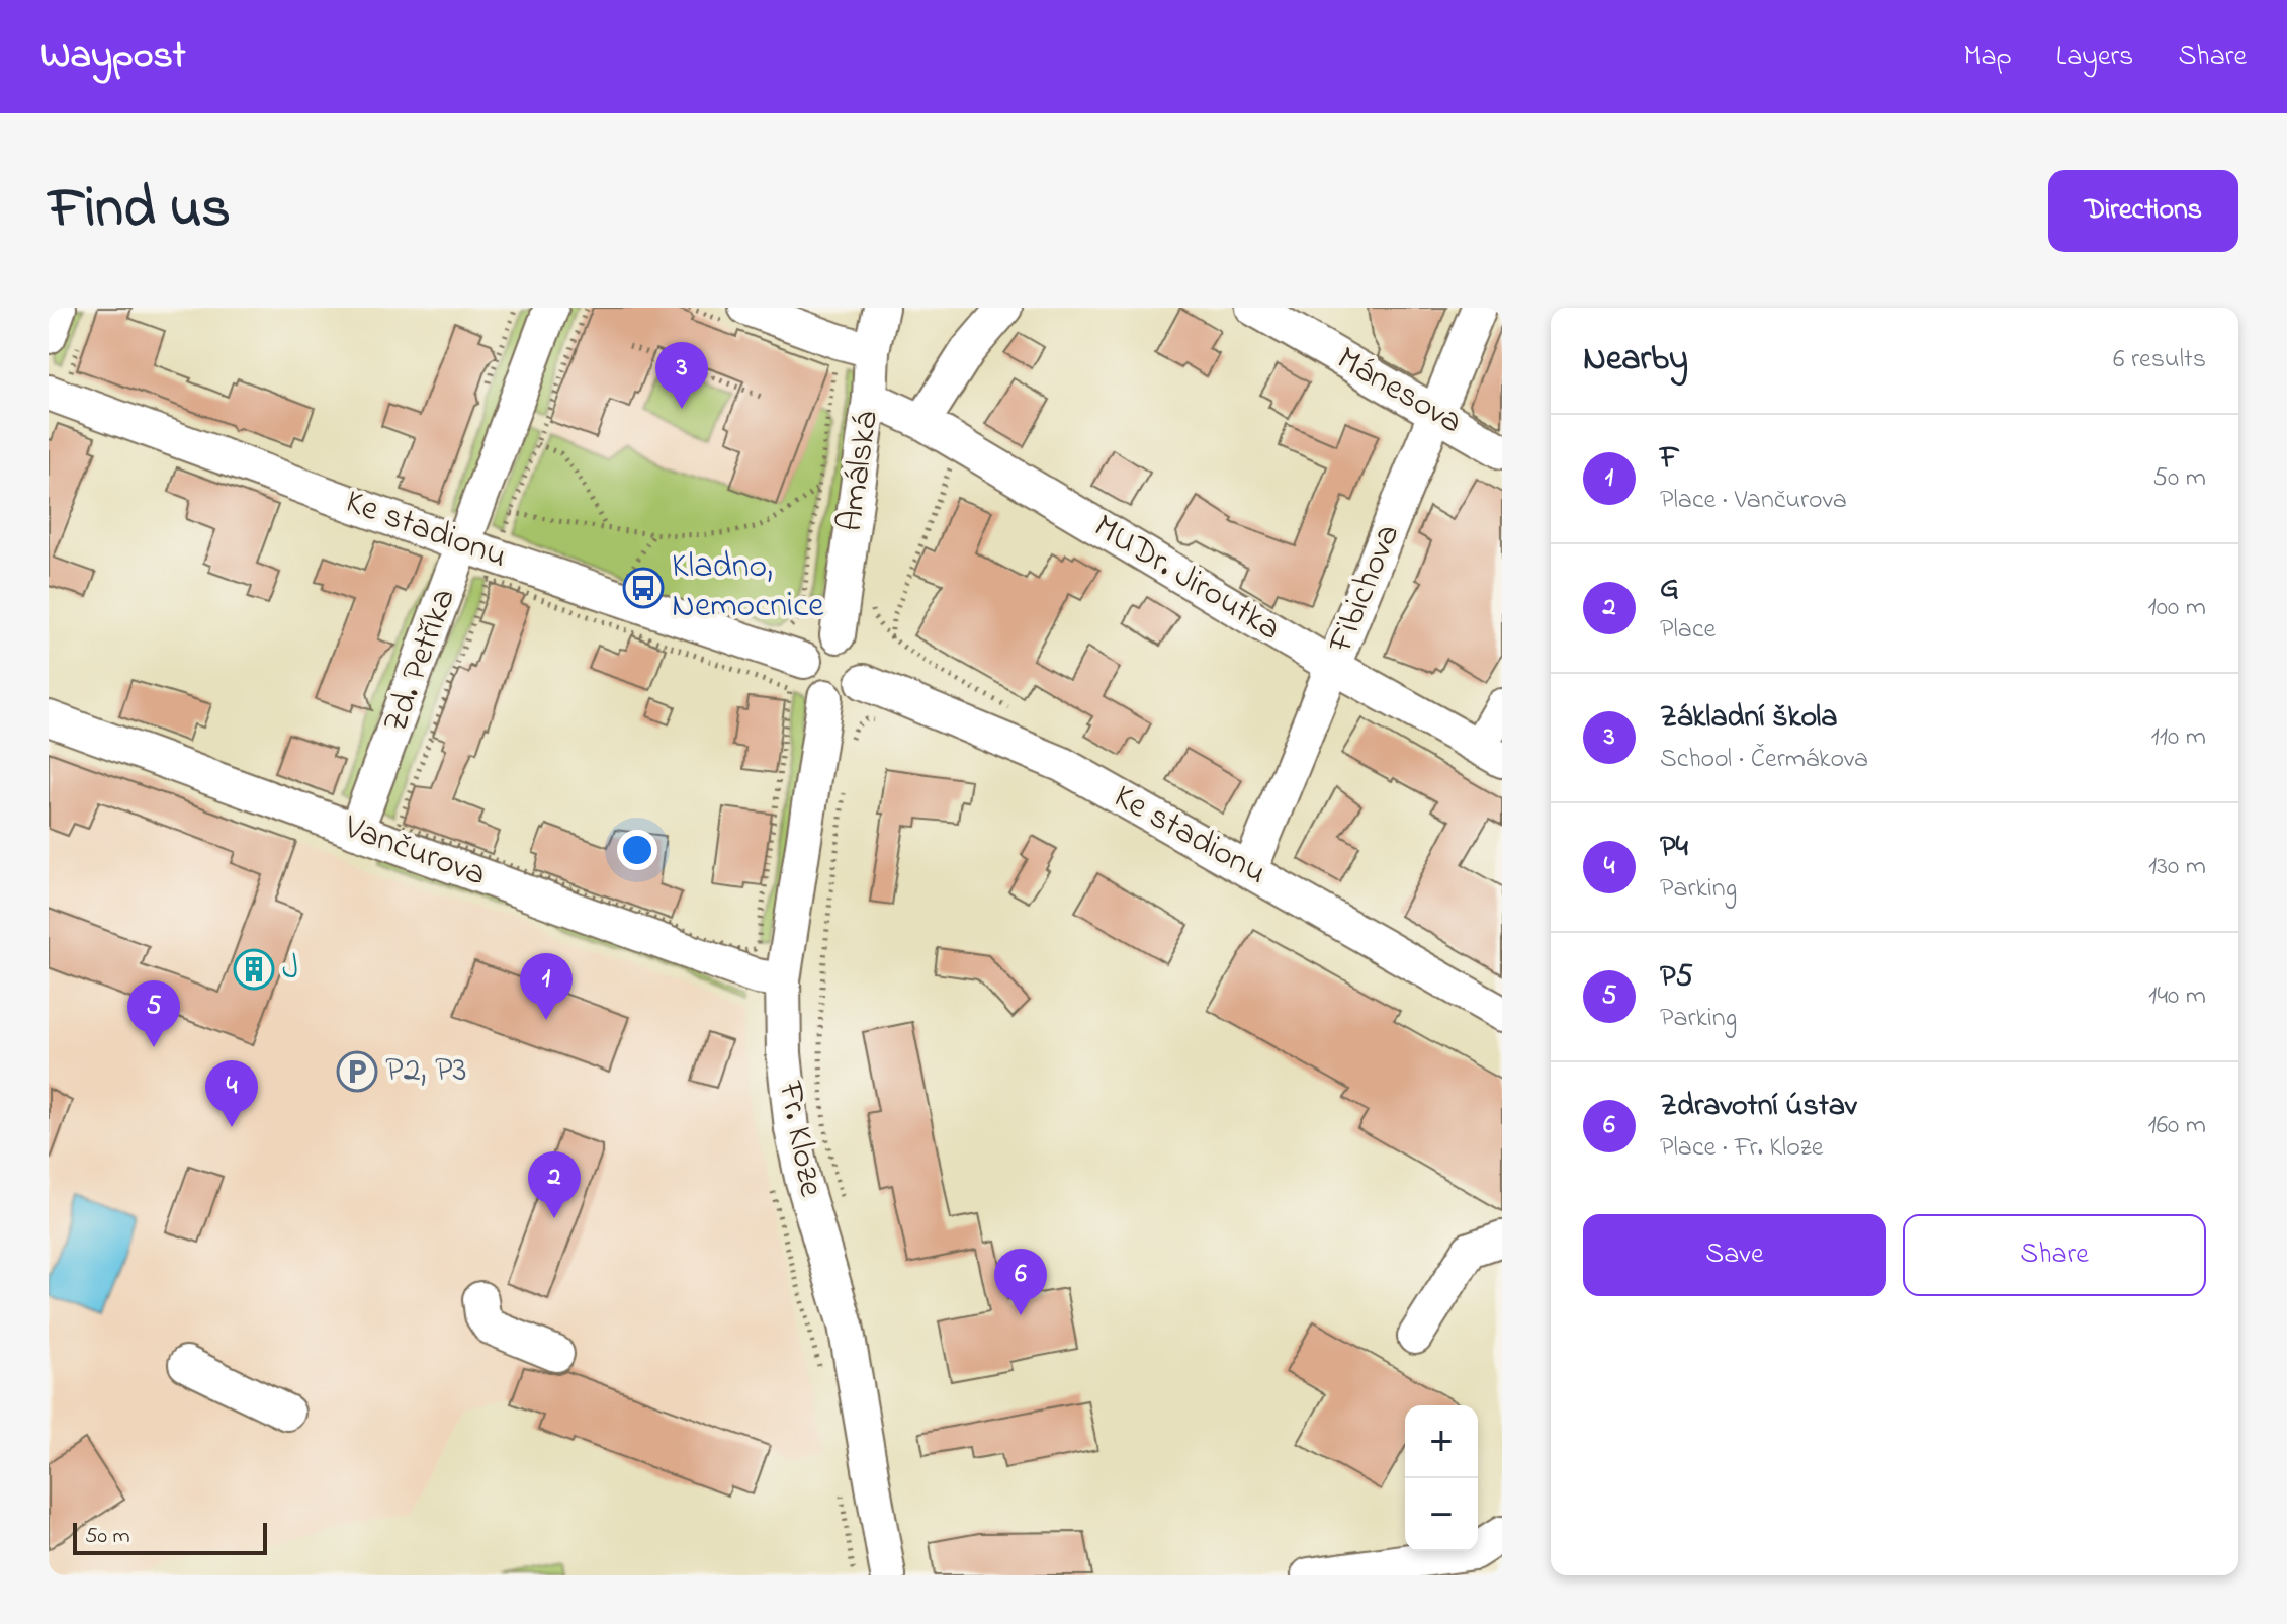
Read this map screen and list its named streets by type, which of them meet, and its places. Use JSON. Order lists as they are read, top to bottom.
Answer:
{
  "streets": {
    "street": [
      "Mánesova",
      "Amálská",
      "Ke stadionu",
      "MUDr. Jiroutka",
      "Fibichova",
      "Zd. Petříka",
      "Vančurova",
      "Fr. Kloze"
    ]
  },
  "crossings": [
    ["Mánesova", "Fibichova"],
    ["Amálská", "Ke stadionu"],
    ["Amálská", "MUDr. Jiroutka"],
    ["Amálská", "Fr. Kloze"],
    ["Ke stadionu", "Fibichova"],
    ["Ke stadionu", "Zd. Petříka"],
    ["Ke stadionu", "Fr. Kloze"],
    ["MUDr. Jiroutka", "Fibichova"],
    ["Zd. Petříka", "Vančurova"],
    ["Vančurova", "Fr. Kloze"]
  ],
  "places": {
    "bus stop": ["Kladno, Nemocnice"],
    "building": ["J"],
    "parking": ["P2, P3"]
  },
  "scale_bar": "50 m",
  "page": {
    "header": "Waypost",
    "nav": ["Map", "Layers", "Share"],
    "title": "Find us",
    "buttons": [
      "Directions",
      ["Save", "Share"]
    ],
    "heading": ["Nearby", "6 results"],
    "pins": [
      "3",
      "1",
      "5",
      "4",
      "2",
      "6"
    ],
    "list": [
      {
        "mark": "1",
        "name": "F",
        "note": "Place · Vančurova",
        "value": "50 m"
      },
      {
        "mark": "2",
        "name": "G",
        "note": "Place",
        "value": "100 m"
      },
      {
        "mark": "3",
        "name": "Základní škola",
        "note": "School · Čermákova",
        "value": "110 m"
      },
      {
        "mark": "4",
        "name": "P4",
        "note": "Parking",
        "value": "130 m"
      },
      {
        "mark": "5",
        "name": "P5",
        "note": "Parking",
        "value": "140 m"
      },
      {
        "mark": "6",
        "name": "Zdravotní ústav",
        "note": "Place · Fr. Kloze",
        "value": "160 m"
      }
    ],
    "map_buttons": ["+", "−"],
    "scale": "50 m"
  }
}
